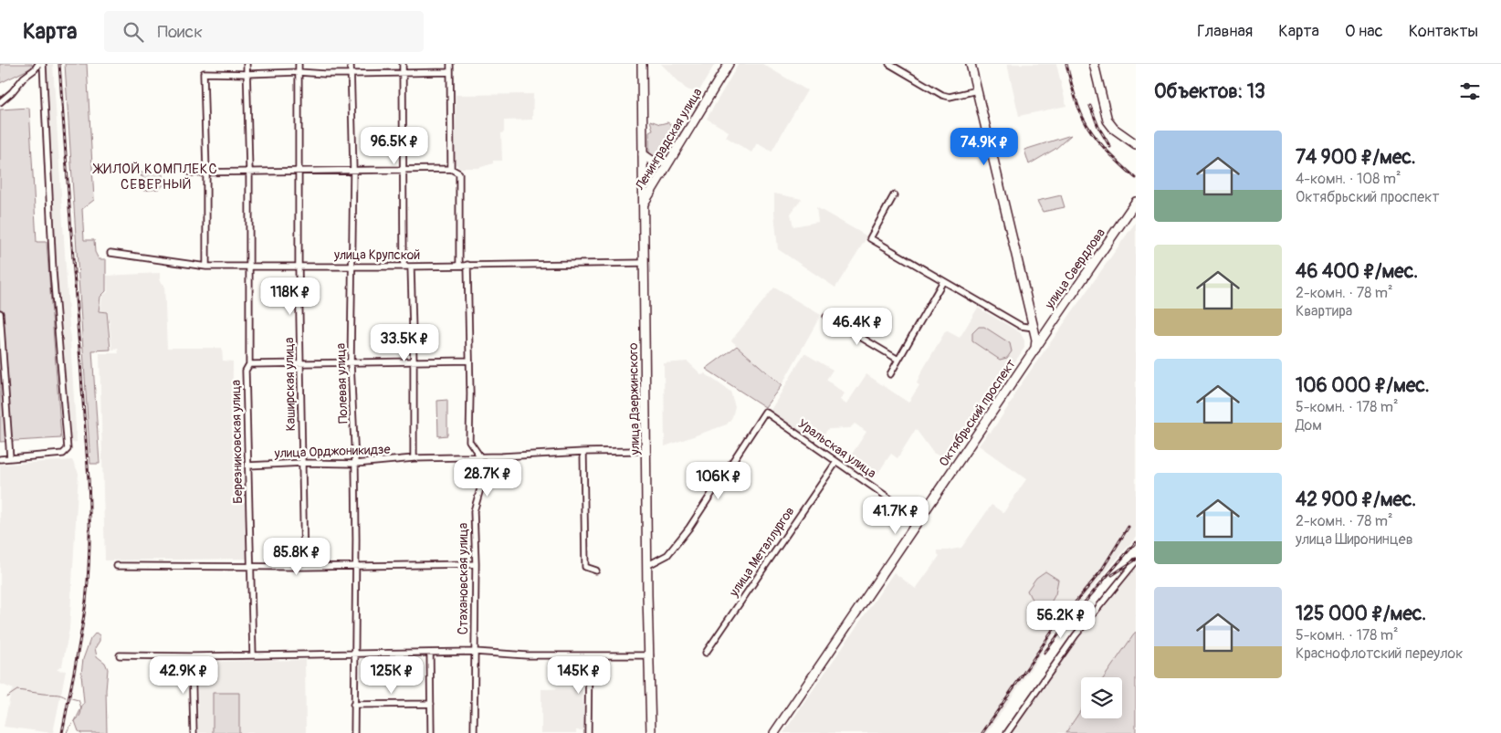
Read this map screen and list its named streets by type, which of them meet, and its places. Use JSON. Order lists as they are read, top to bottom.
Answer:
{
  "streets": {
    "main road": [
      "Ленинградская улица",
      "улица Свердлова",
      "улица Дзержинского",
      "Октябрьский проспект"
    ],
    "street": [
      "улица Крупской",
      "Полевая улица",
      "Каширская улица",
      "Березниковская улица",
      "Уральская улица",
      "улица Орджоникидзе",
      "улица Металлургов",
      "Стахановская улица"
    ]
  },
  "crossings": [
    ["Ленинградская улица", "улица Дзержинского"],
    ["улица Крупской", "Полевая улица"],
    ["улица Крупской", "Каширская улица"],
    ["улица Крупской", "улица Дзержинского"],
    ["улица Крупской", "Березниковская улица"],
    ["улица Крупской", "Стахановская улица"],
    ["улица Свердлова", "Октябрьский проспект"],
    ["Полевая улица", "улица Орджоникидзе"],
    ["Каширская улица", "улица Орджоникидзе"],
    ["улица Дзержинского", "Уральская улица"],
    ["Октябрьский проспект", "Уральская улица"],
    ["Березниковская улица", "улица Орджоникидзе"],
    ["Уральская улица", "улица Металлургов"],
    ["улица Орджоникидзе", "Стахановская улица"]
  ],
  "districts": ["ЖИЛОЙ КОМПЛЕКС СЕВЕРНЫЙ"],
  "page": {
    "header": "Карта",
    "search": "Поиск",
    "nav": [
      "Главная",
      "Карта",
      "О нас",
      "Контакты"
    ],
    "heading": "Объектов: 13",
    "list": [
      {
        "name": "74 900 ₽/мес.",
        "note": "4-комн. · 108 m² · Октябрьский проспект"
      },
      {
        "name": "46 400 ₽/мес.",
        "note": "2-комн. · 78 m² · Квартира"
      },
      {
        "name": "106 000 ₽/мес.",
        "note": "5-комн. · 178 m² · Дом"
      },
      {
        "name": "42 900 ₽/мес.",
        "note": "2-комн. · 78 m² · улица Широнинцев"
      },
      {
        "name": "125 000 ₽/мес.",
        "note": "5-комн. · 178 m² · Краснофлотский переулок"
      }
    ],
    "price": [
      "96.5K ₽",
      "74.9K ₽",
      "118K ₽",
      "46.4K ₽",
      "33.5K ₽",
      "28.7K ₽",
      "106K ₽",
      "41.7K ₽",
      "85.8K ₽",
      "56.2K ₽",
      "42.9K ₽",
      "125K ₽",
      "145K ₽"
    ]
  }
}
